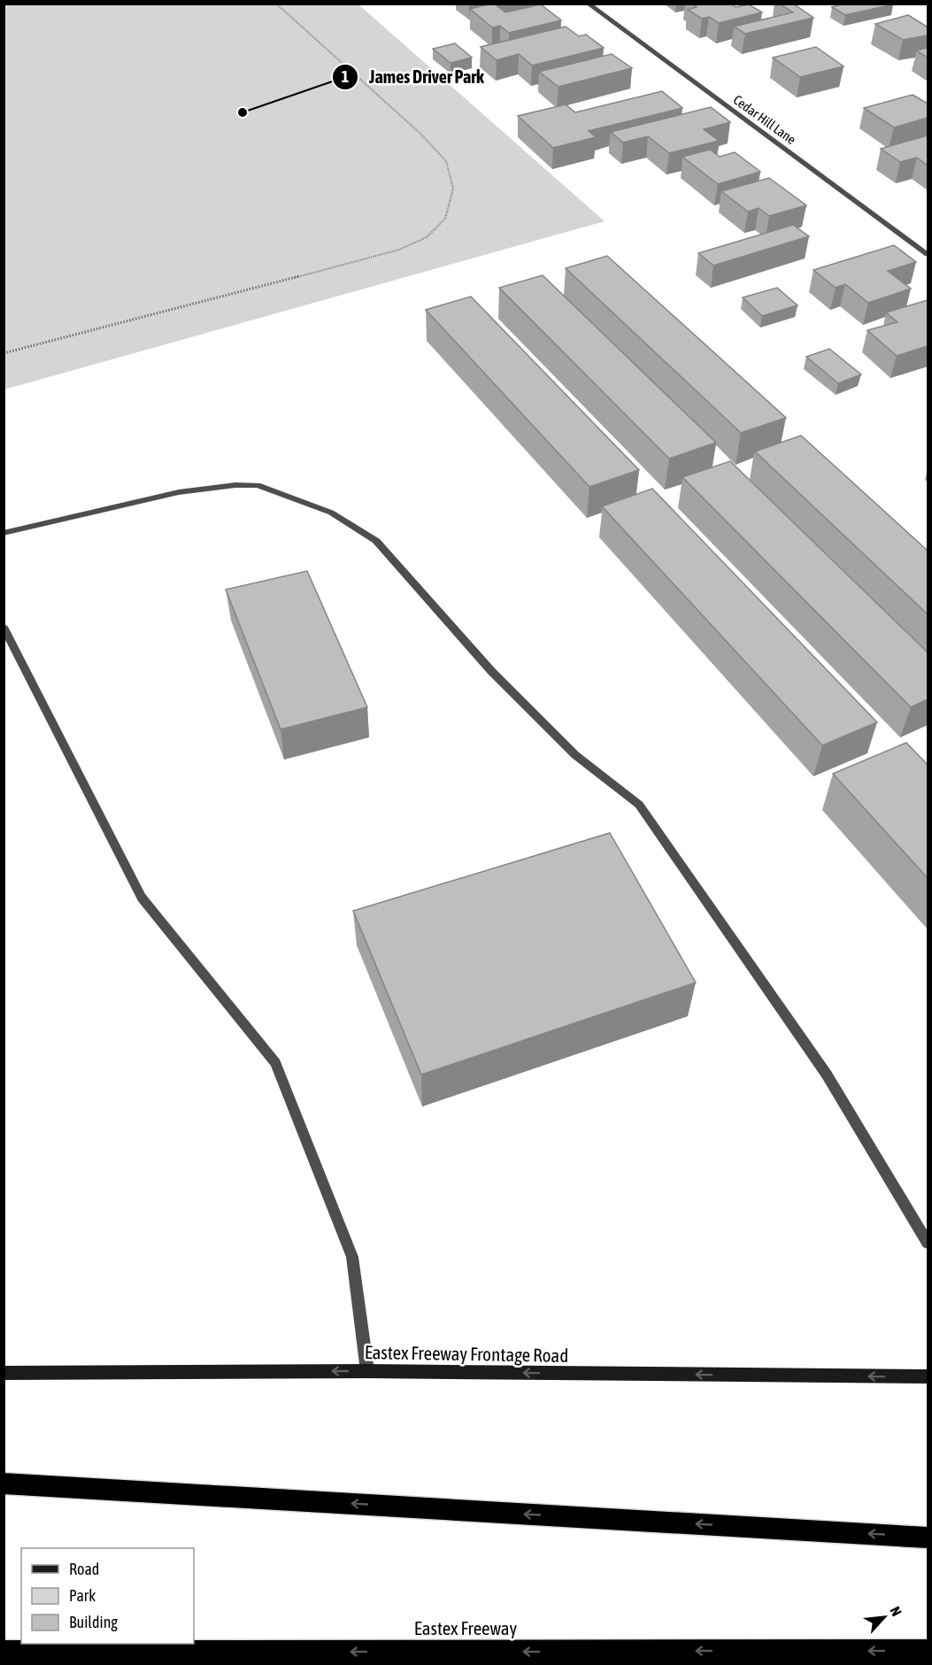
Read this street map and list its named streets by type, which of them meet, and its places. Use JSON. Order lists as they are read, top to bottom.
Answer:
{
  "streets": {
    "highway": ["Eastex Freeway"],
    "main road": ["Eastex Freeway Frontage Road"],
    "street": ["Cedar Hill Lane"]
  },
  "one_way": ["Eastex Freeway Frontage Road"],
  "places": ["James Driver Park"],
  "legend": ["Road", "Park", "Building"],
  "north": "top right"
}
